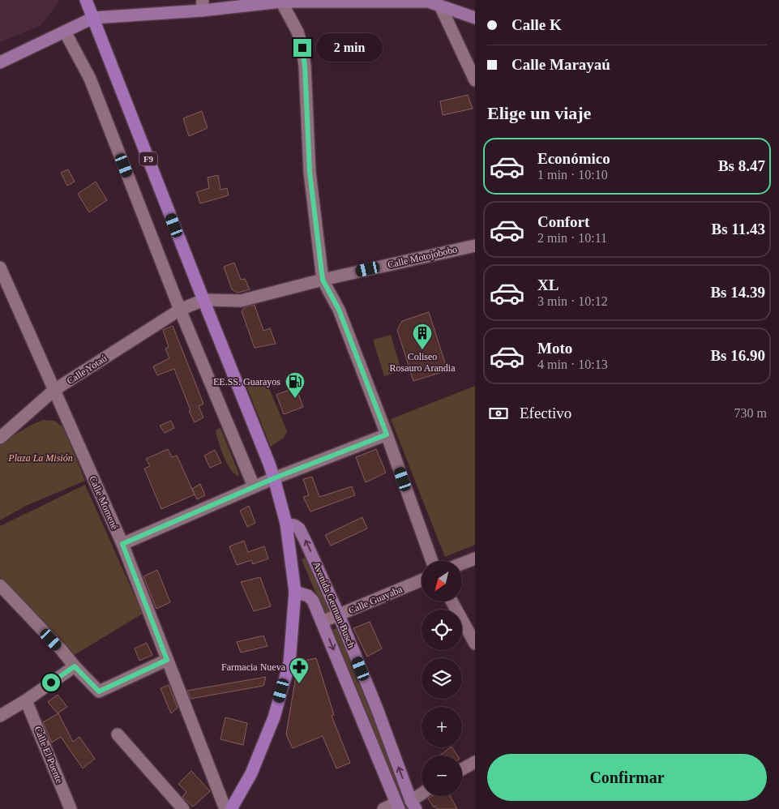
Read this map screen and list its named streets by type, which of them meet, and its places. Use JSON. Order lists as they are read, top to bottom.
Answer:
{
  "streets": {
    "highway": ["F9"],
    "main road": ["Avenida German Busch"],
    "street": [
      "Calle Motojobobo",
      "Calle Yotaú",
      "Calle Momené",
      "Calle Guayaba",
      "Calle El Puente"
    ]
  },
  "crossings": [
    ["F9", "Calle Motojobobo"],
    ["F9", "Calle Yotaú"],
    ["F9", "Avenida German Busch"],
    ["Calle Motojobobo", "Calle Yotaú"],
    ["Calle Yotaú", "Calle Momené"],
    ["Calle Guayaba", "Avenida German Busch"]
  ],
  "parks": ["Plaza La Misión"],
  "places": {
    "building": ["Coliseo Rosauro Arandia"],
    "fuel station": ["EE.SS. Guarayos"],
    "pharmacy": ["Farmacia Nueva"]
  },
  "north": "bottom left",
  "page": {
    "banner": ["Calle K", "Calle Marayaú"],
    "bubble": "2 min",
    "heading": "Elige un viaje",
    "list": [
      {
        "name": "Económico",
        "note": "1 min · 10:10",
        "value": "Bs 8.47"
      },
      {
        "name": "Confort",
        "note": "2 min · 10:11",
        "value": "Bs 11.43"
      },
      {
        "name": "XL",
        "note": "3 min · 10:12",
        "value": "Bs 14.39"
      },
      {
        "name": "Moto",
        "note": "4 min · 10:13",
        "value": "Bs 16.90"
      }
    ],
    "pay": ["Efectivo", "730 m"],
    "map_buttons": ["+", "−"],
    "buttons": "Confirmar"
  }
}
